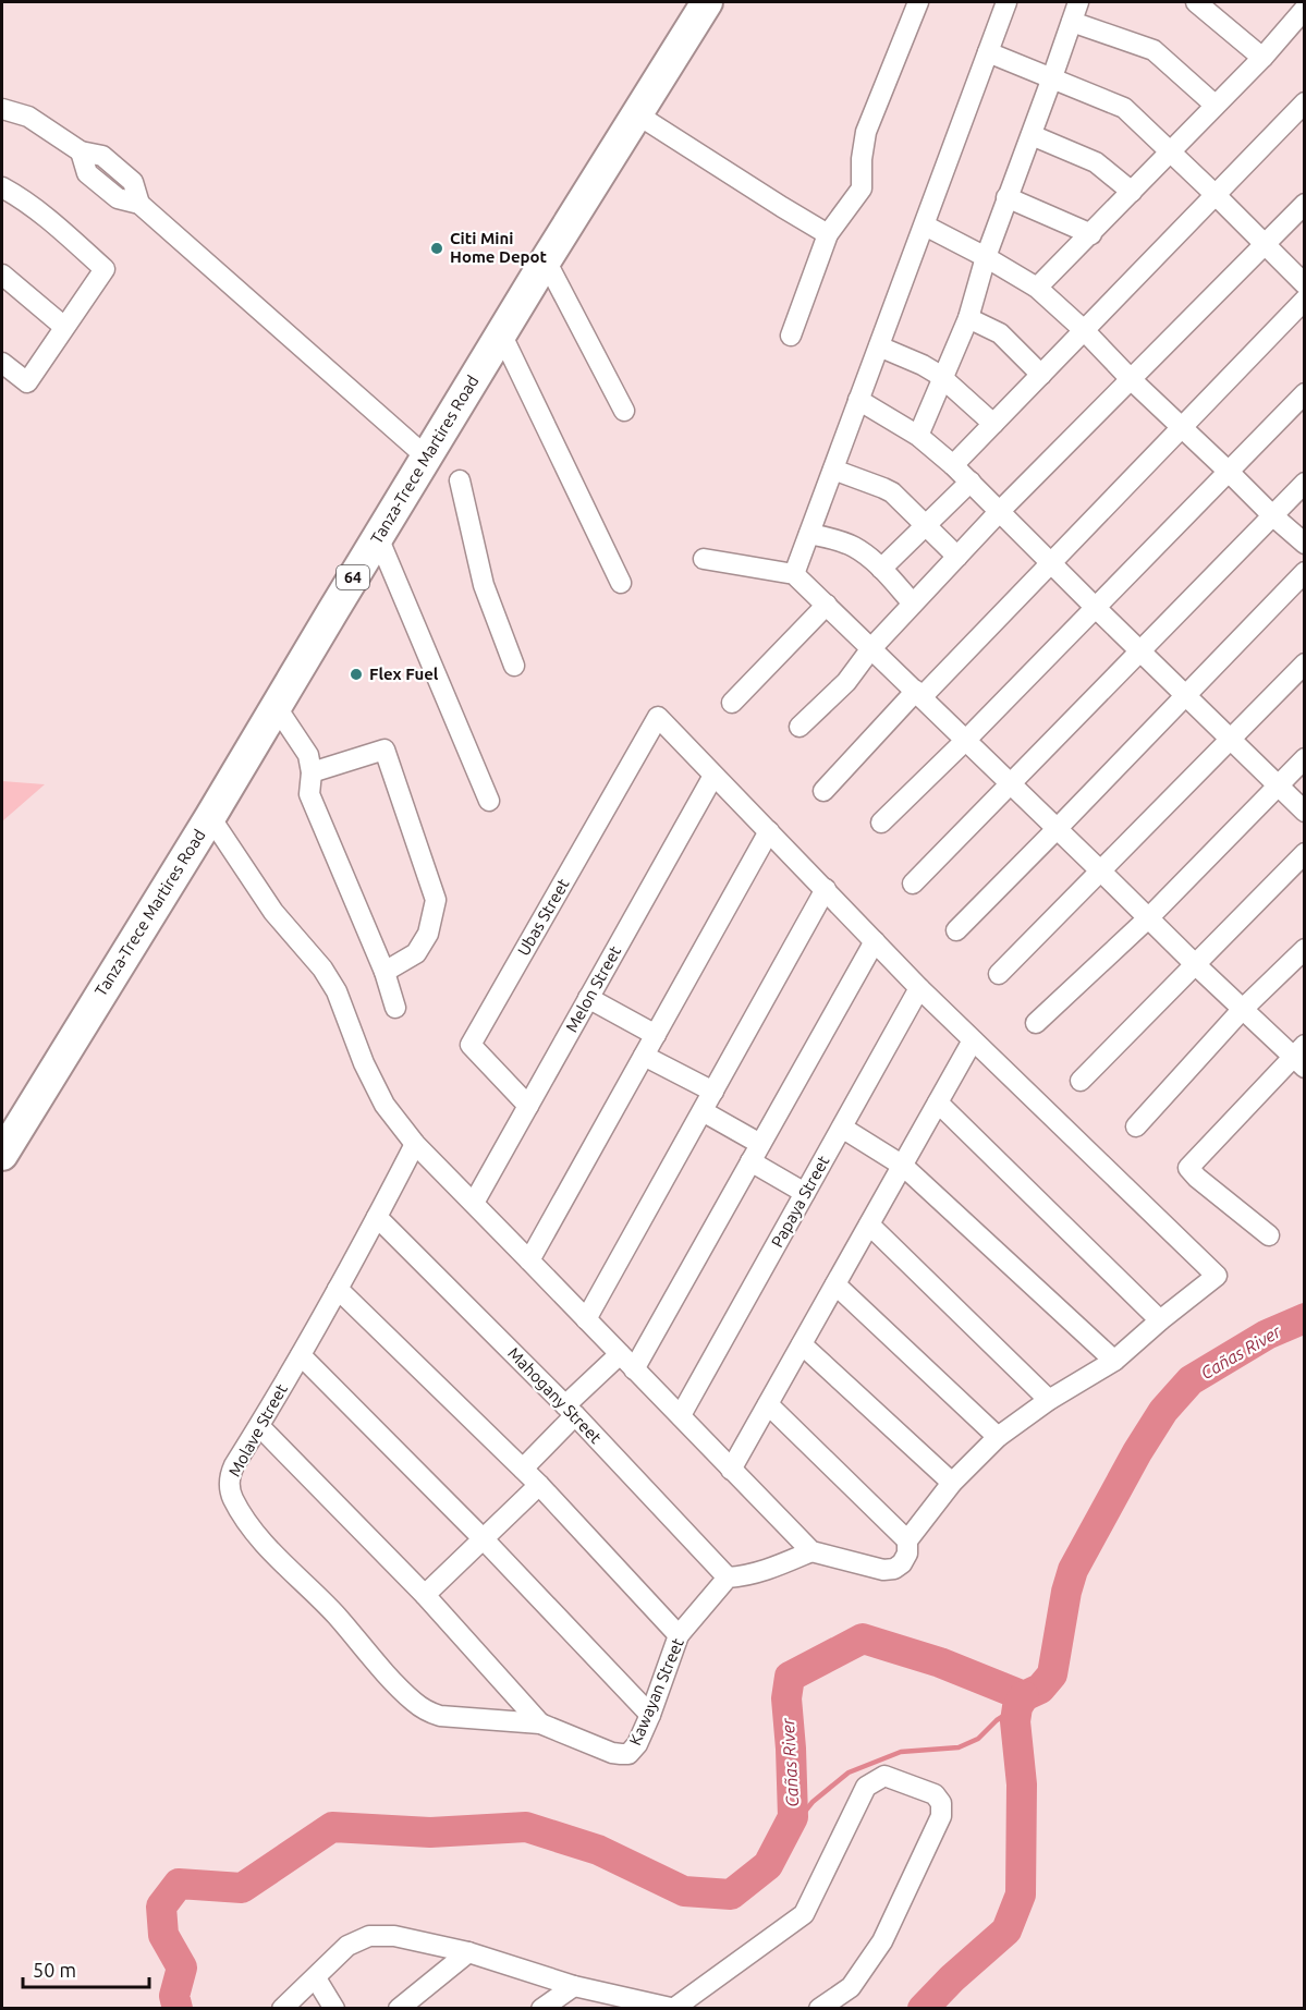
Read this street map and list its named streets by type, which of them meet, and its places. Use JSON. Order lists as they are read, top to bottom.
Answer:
{
  "streets": {
    "main road": ["Tanza-Trece Martires Road", "64"],
    "street": [
      "Ubas Street",
      "Melon Street",
      "Papaya Street",
      "Mahogany Street",
      "Molave Street",
      "Kawayan Street"
    ]
  },
  "crossings": [
    ["Ubas Street", "Melon Street"],
    ["Mahogany Street", "Molave Street"],
    ["Mahogany Street", "Kawayan Street"],
    ["Molave Street", "Kawayan Street"]
  ],
  "water": ["Cañas River"],
  "places": ["Citi Mini Home Depot", "Flex Fuel"],
  "scale_bar": "50 m"
}
